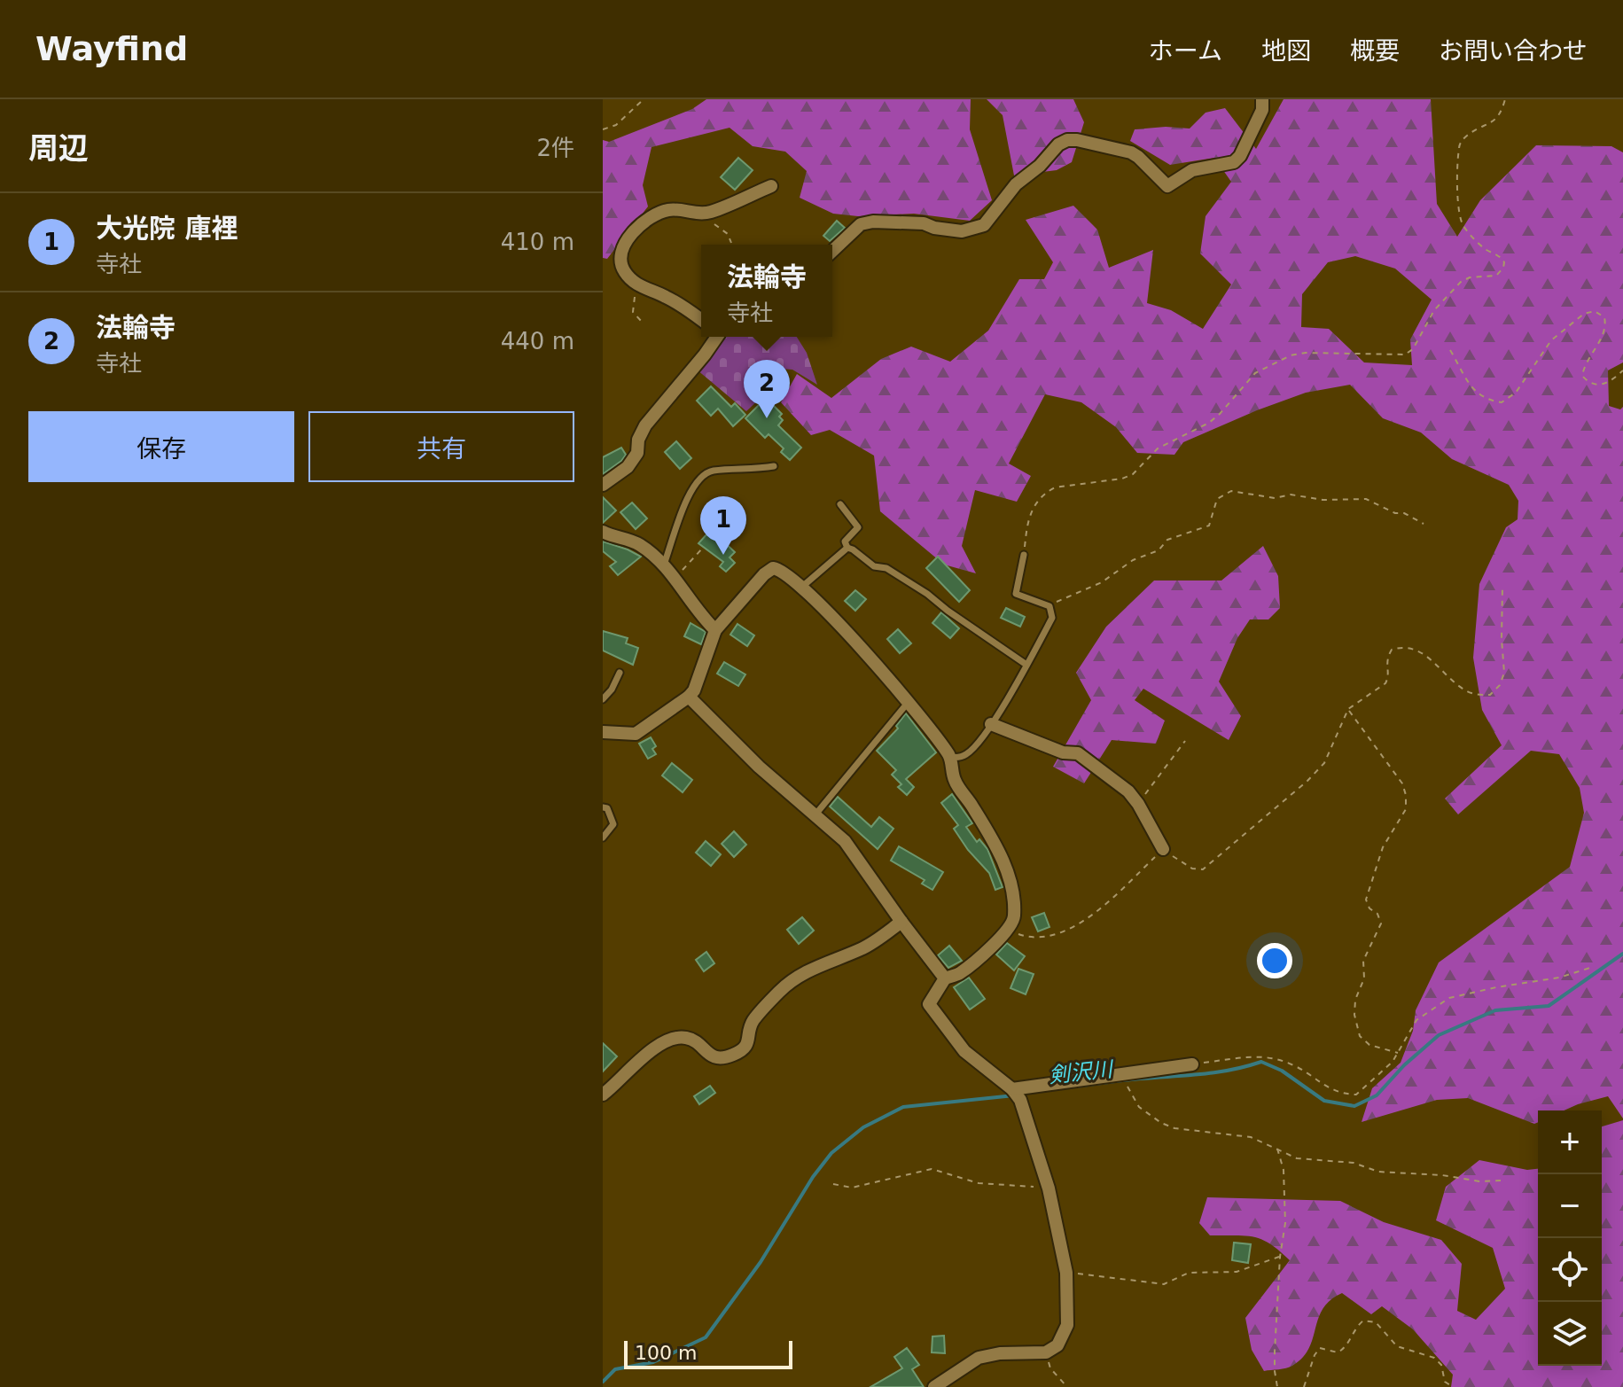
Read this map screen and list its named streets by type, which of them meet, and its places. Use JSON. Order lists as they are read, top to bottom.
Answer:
{
  "water": ["剣沢川"],
  "scale_bar": "100 m",
  "page": {
    "header": "Wayfind",
    "nav": [
      "ホーム",
      "地図",
      "概要",
      "お問い合わせ"
    ],
    "heading": ["周辺", "2件"],
    "list": [
      {
        "mark": "1",
        "name": "大光院 庫裡",
        "note": "寺社",
        "value": "410 m"
      },
      {
        "mark": "2",
        "name": "法輪寺",
        "note": "寺社",
        "value": "440 m"
      }
    ],
    "popup": ["法輪寺", "寺社"],
    "pins": ["2", "1"],
    "buttons": ["保存", "共有"],
    "map_buttons": ["+", "−"],
    "scale": "100 m"
  }
}
